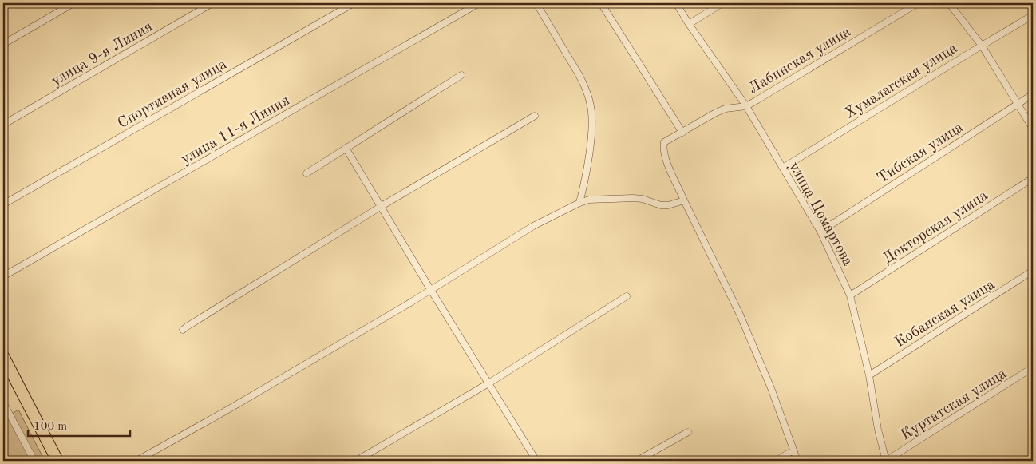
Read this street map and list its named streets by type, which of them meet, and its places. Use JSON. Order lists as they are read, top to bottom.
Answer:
{
  "streets": {
    "street": [
      "улица 9-я Линия",
      "Лабинская улица",
      "Хумалагская улица",
      "Спортивная улица",
      "улица 11-я Линия",
      "Тибская улица",
      "улица Цомартова",
      "Докторская улица",
      "Кобанская улица",
      "Куртатская улица"
    ]
  },
  "crossings": [
    ["Лабинская улица", "улица Цомартова"],
    ["Хумалагская улица", "улица Цомартова"],
    ["Тибская улица", "улица Цомартова"],
    ["улица Цомартова", "Докторская улица"],
    ["улица Цомартова", "Кобанская улица"],
    ["улица Цомартова", "Куртатская улица"]
  ],
  "scale_bar": "100 m"
}
